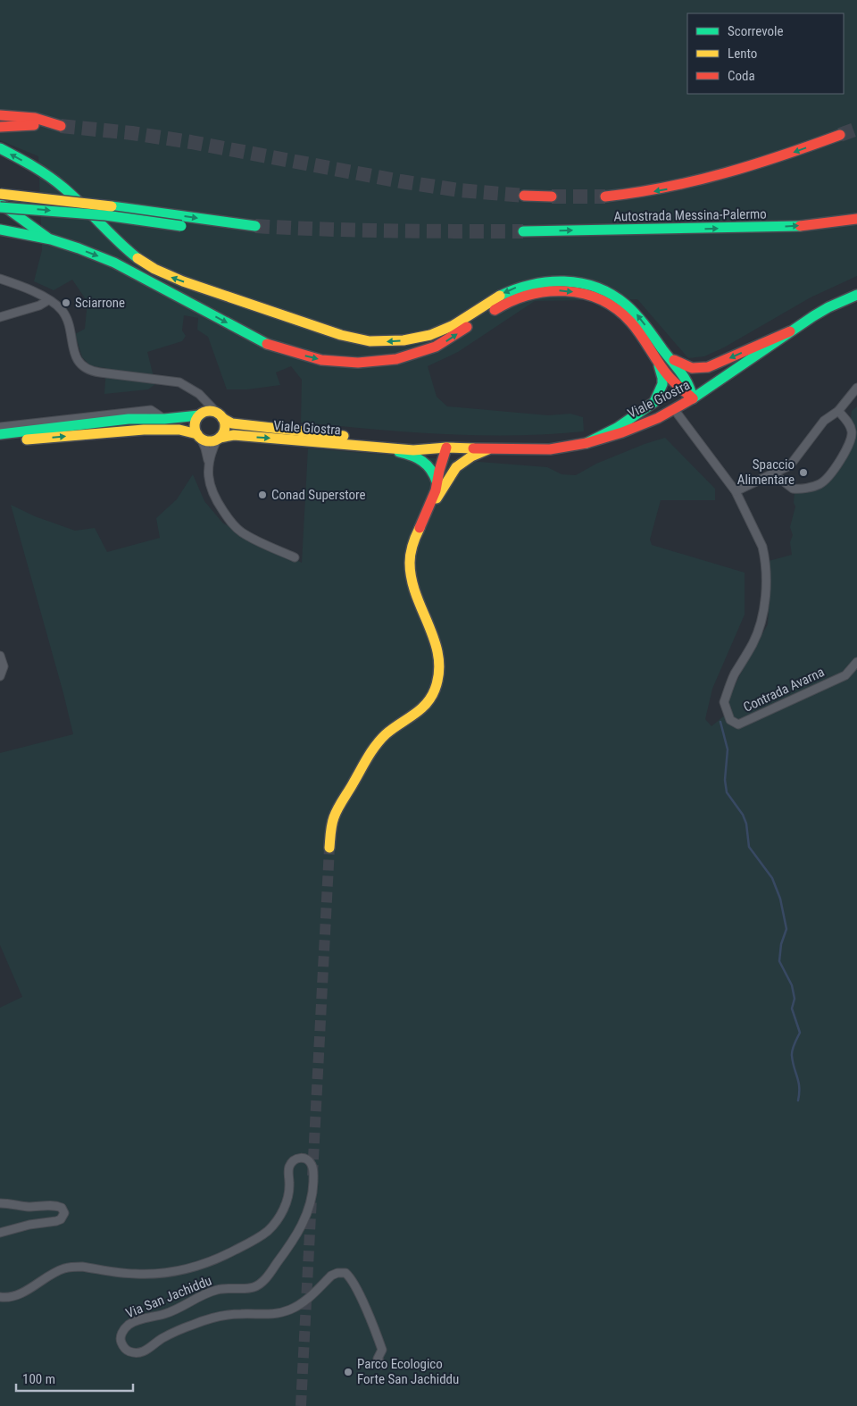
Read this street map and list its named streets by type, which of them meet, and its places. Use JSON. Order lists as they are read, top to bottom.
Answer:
{
  "streets": {
    "main road": ["Autostrada Messina-Palermo", "Viale Giostra"],
    "street": ["Contrada Avarna", "Via San Jachiddu"]
  },
  "places": [
    "Sciarrone",
    "Spaccio Alimentare",
    "Conad Superstore",
    "Parco Ecologico Forte San Jachiddu"
  ],
  "legend": ["Scorrevole", "Lento", "Coda"],
  "scale_bar": "100 m"
}
